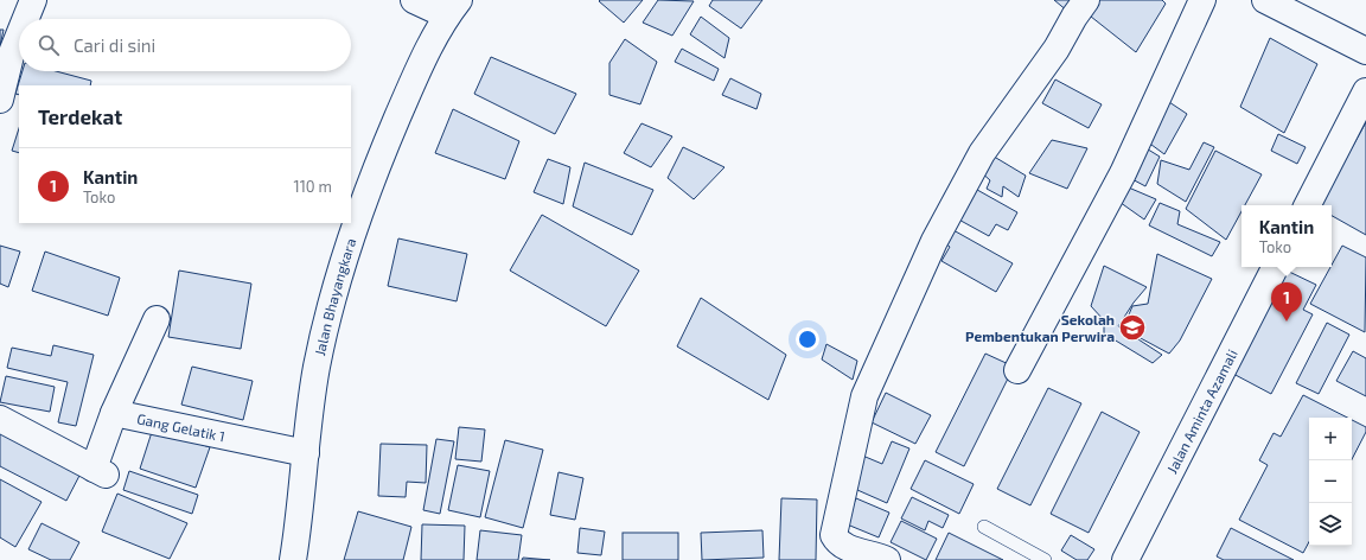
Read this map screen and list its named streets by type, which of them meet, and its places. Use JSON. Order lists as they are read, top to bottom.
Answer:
{
  "streets": {
    "main road": ["Jalan Bhayangkara", "Jalan Aminta Azamali", "Gang Gelatik 1"]
  },
  "crossings": [
    ["Jalan Bhayangkara", "Gang Gelatik 1"]
  ],
  "places": {
    "school or university": ["Sekolah Pembentukan Perwira"]
  },
  "page": {
    "search": "Cari di sini",
    "heading": "Terdekat",
    "list": [
      {
        "mark": "1",
        "name": "Kantin",
        "note": "Toko",
        "value": "110 m"
      }
    ],
    "popup": ["Kantin", "Toko"],
    "pins": "1",
    "map_buttons": ["+", "−"]
  }
}
